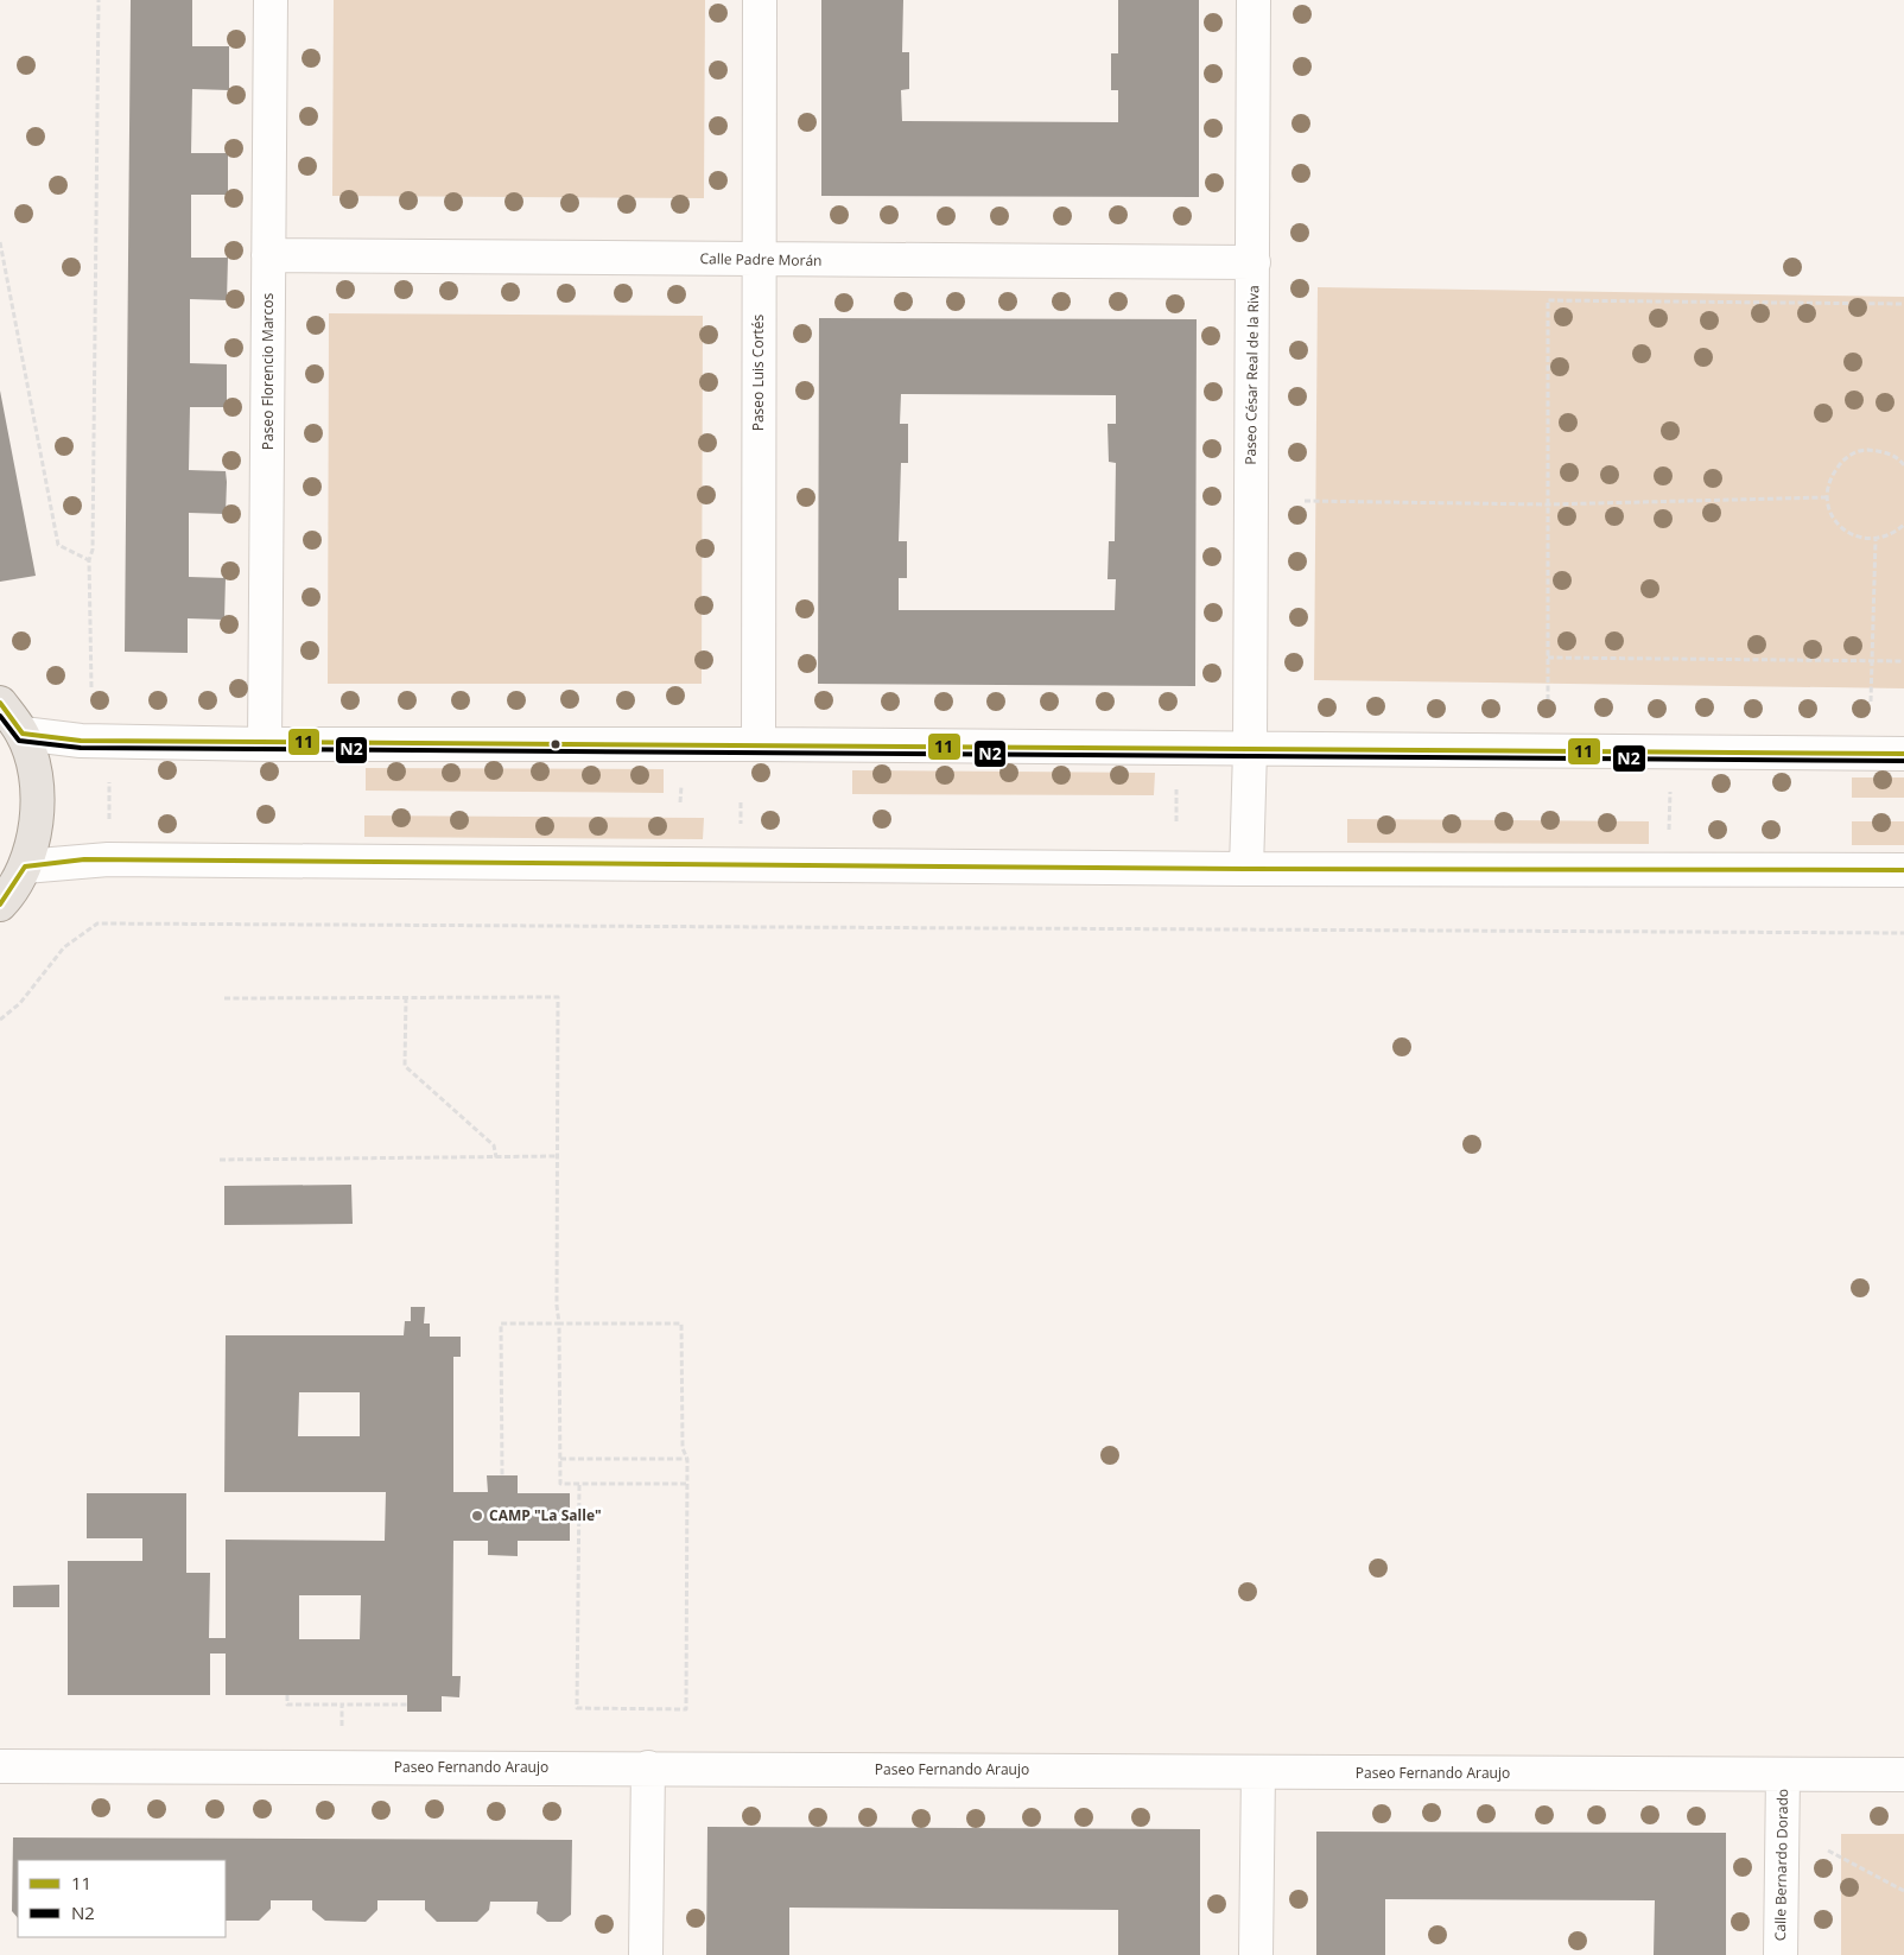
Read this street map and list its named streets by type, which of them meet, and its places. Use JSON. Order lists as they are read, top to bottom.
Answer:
{
  "streets": {
    "street": [
      "Calle Padre Morán",
      "Paseo Florencio Marcos",
      "Paseo Luis Cortés",
      "Paseo César Real de la Riva",
      "Paseo Fernando Araujo",
      "Calle Bernardo Dorado"
    ]
  },
  "crossings": [
    ["Calle Padre Morán", "Paseo Florencio Marcos"],
    ["Calle Padre Morán", "Paseo Luis Cortés"],
    ["Calle Padre Morán", "Paseo César Real de la Riva"],
    ["Paseo Fernando Araujo", "Calle Bernardo Dorado"]
  ],
  "places": ["CAMP \"La Salle\""],
  "lines": ["transit line 11", "transit line N2"],
  "legend": ["11", "N2"]
}
